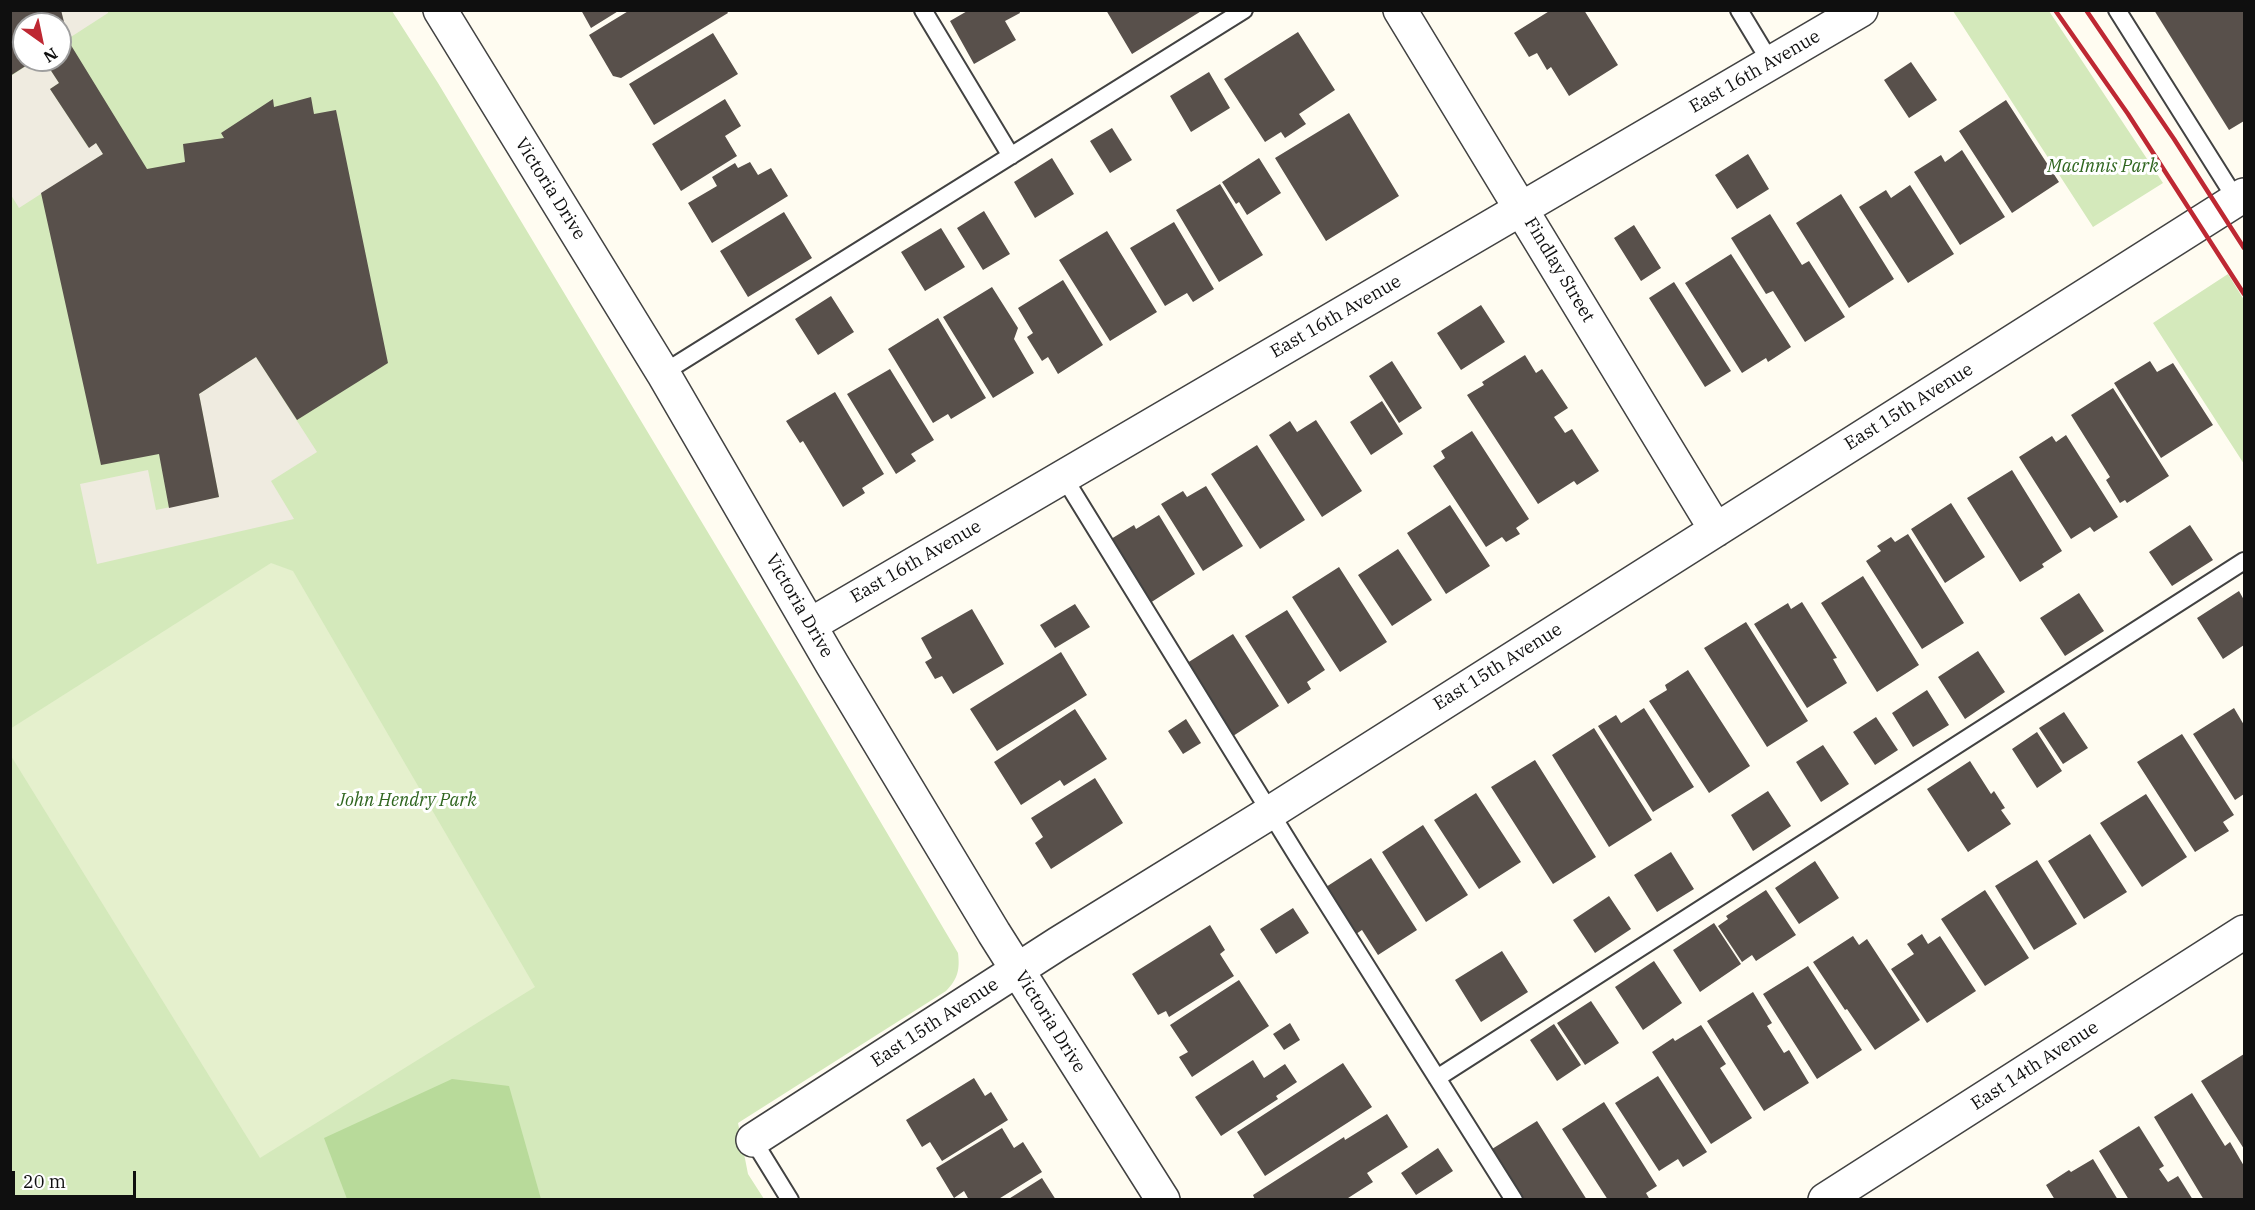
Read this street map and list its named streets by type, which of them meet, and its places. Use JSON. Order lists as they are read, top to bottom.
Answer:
{
  "streets": {
    "street": [
      "East 16th Avenue",
      "Victoria Drive",
      "Findlay Street",
      "East 15th Avenue",
      "East 14th Avenue"
    ]
  },
  "crossings": [
    ["East 16th Avenue", "Victoria Drive"],
    ["East 16th Avenue", "Findlay Street"],
    ["Victoria Drive", "East 15th Avenue"],
    ["Findlay Street", "East 15th Avenue"]
  ],
  "parks": ["MacInnis Park", "John Hendry Park"],
  "scale_bar": "20 m",
  "north": "bottom right"
}
